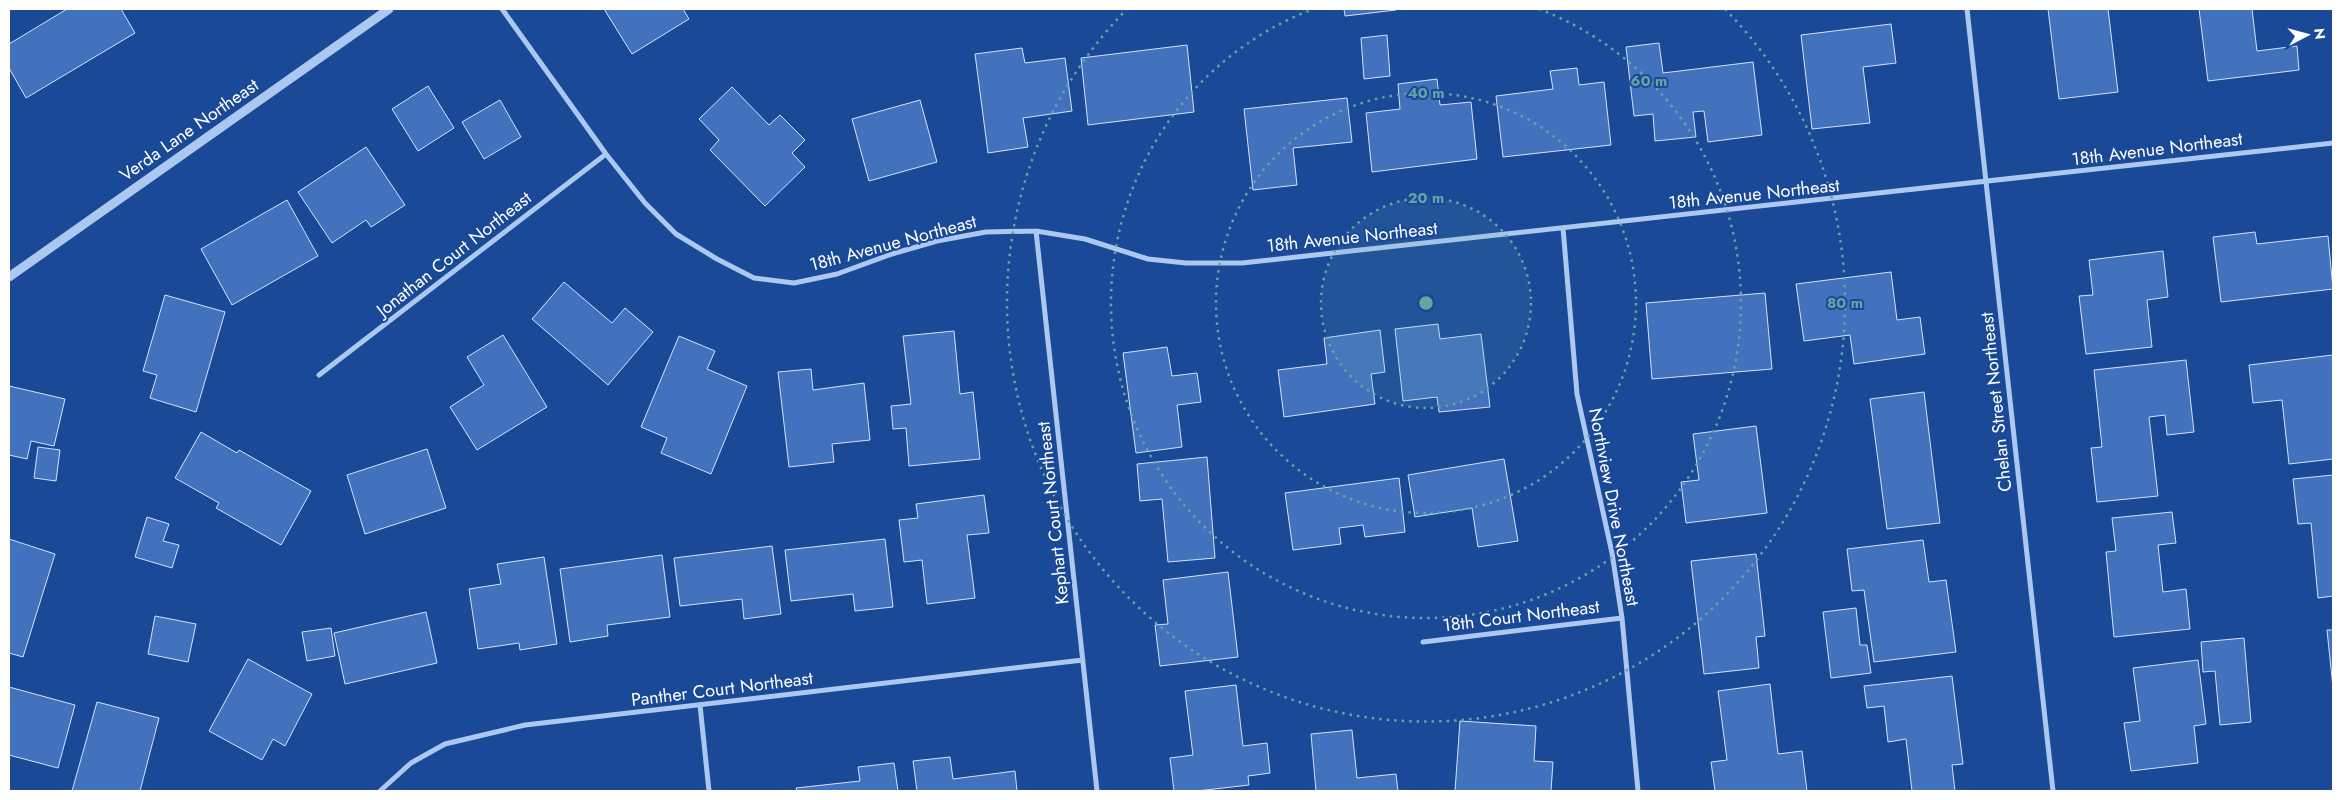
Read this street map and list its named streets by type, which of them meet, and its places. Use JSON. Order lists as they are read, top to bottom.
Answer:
{
  "streets": {
    "street": [
      "Verda Lane Northeast",
      "18th Avenue Northeast",
      "Jonathan Court Northeast",
      "Chelan Street Northeast",
      "Northview Drive Northeast",
      "Kephart Court Northeast",
      "18th Court Northeast",
      "Panther Court Northeast"
    ]
  },
  "crossings": [
    ["18th Avenue Northeast", "Jonathan Court Northeast"],
    ["18th Avenue Northeast", "Chelan Street Northeast"],
    ["18th Avenue Northeast", "Northview Drive Northeast"],
    ["18th Avenue Northeast", "Kephart Court Northeast"],
    ["Northview Drive Northeast", "18th Court Northeast"],
    ["Kephart Court Northeast", "Panther Court Northeast"]
  ],
  "north": "right",
  "rings": [
    "60 m",
    "40 m",
    "20 m",
    "80 m"
  ]
}
